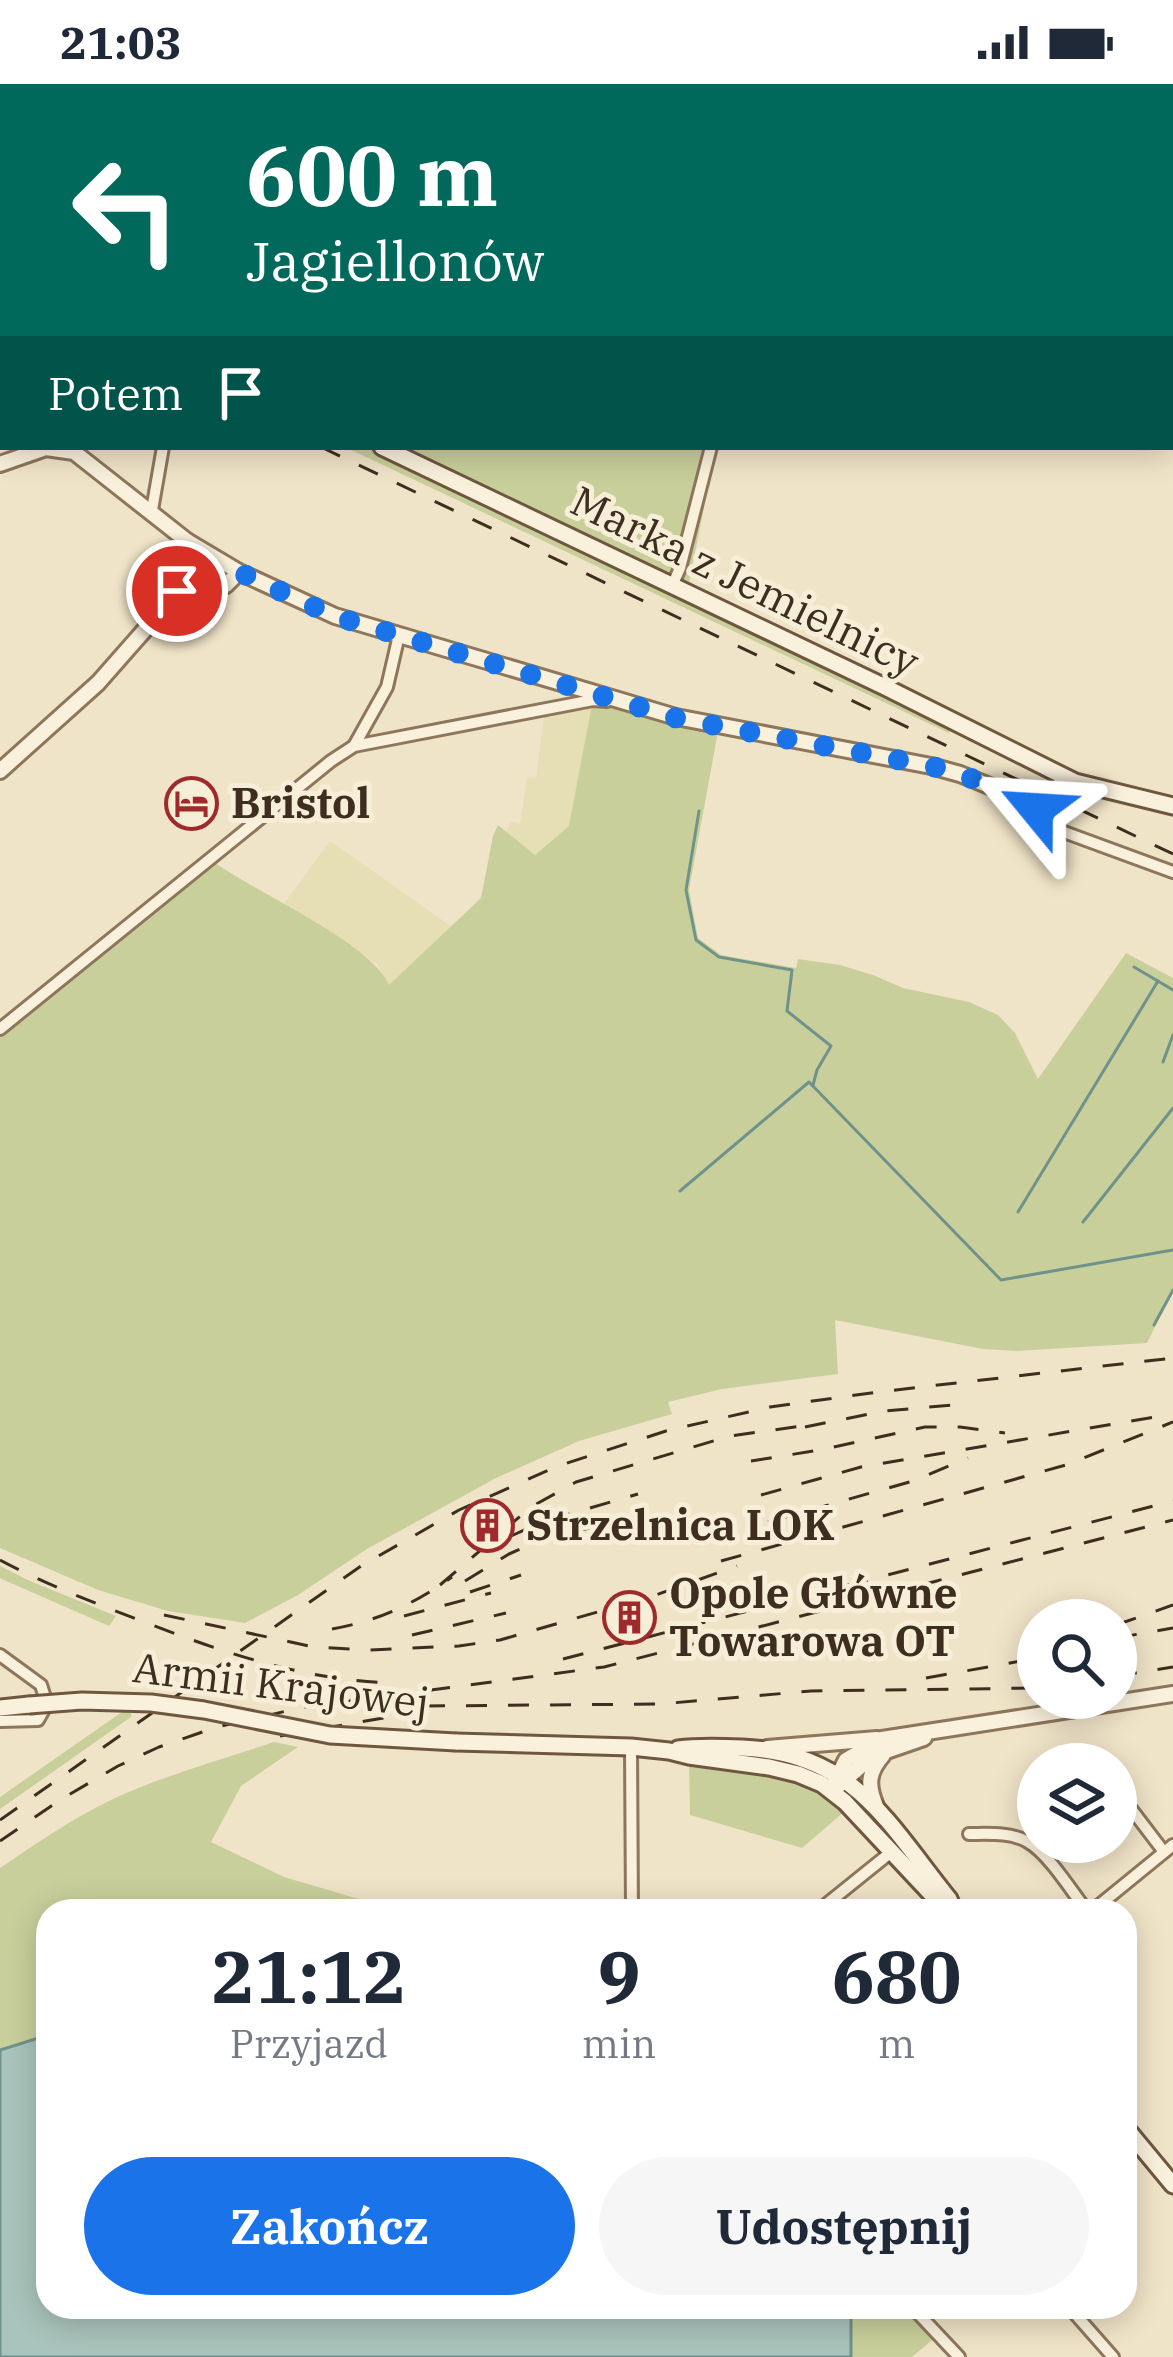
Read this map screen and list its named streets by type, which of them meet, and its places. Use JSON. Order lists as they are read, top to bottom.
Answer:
{
  "streets": {
    "main road": ["Marka z Jemielnicy", "Armii Krajowej"]
  },
  "places": {
    "hotel": ["Bristol"],
    "building": ["Strzelnica LOK", "Opole Główne Towarowa OT"]
  },
  "page": {
    "status": "21:03",
    "turn": ["600 m", "Jagiellonów"],
    "then": "Potem",
    "eta": [
      "21:12",
      "Przyjazd",
      "9",
      "min",
      "680",
      "m"
    ],
    "buttons": ["Zakończ", "Udostępnij"]
  }
}
